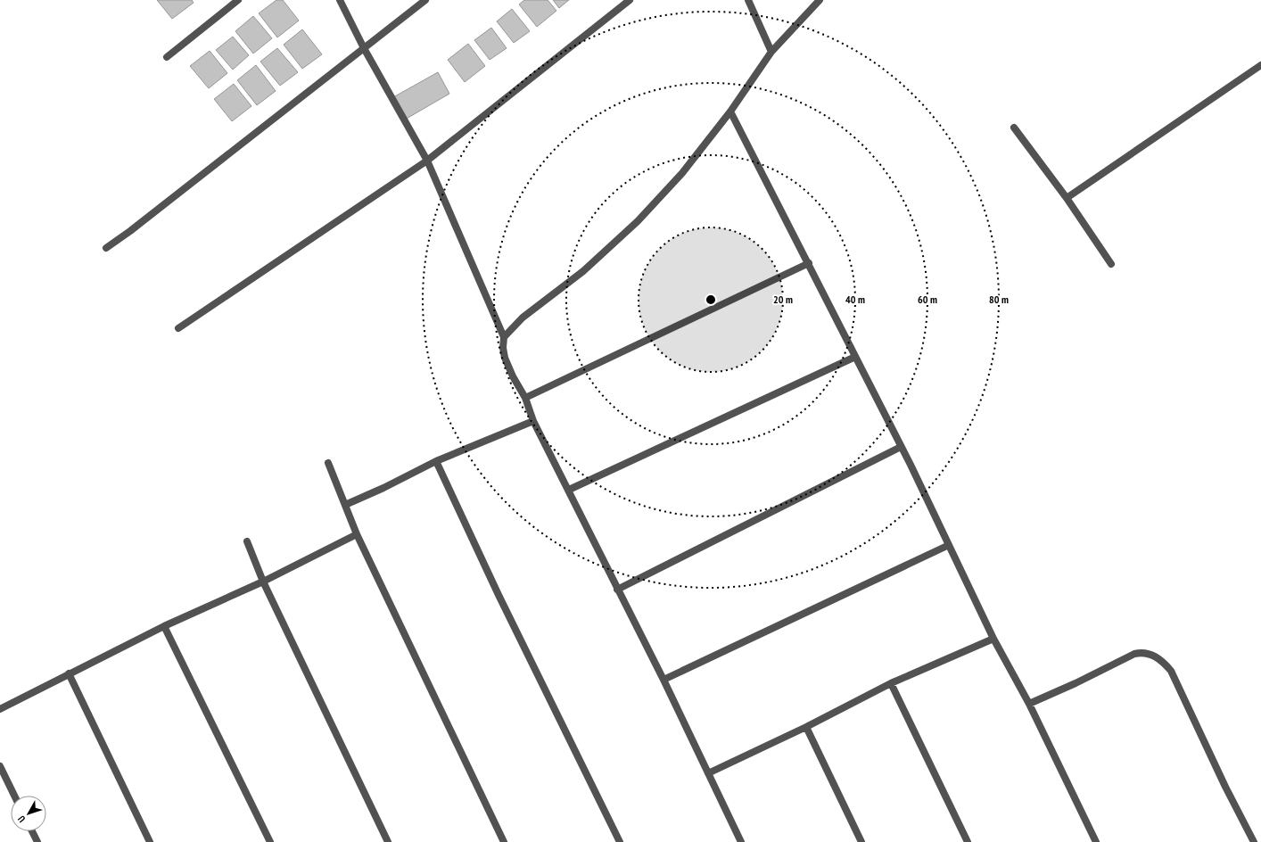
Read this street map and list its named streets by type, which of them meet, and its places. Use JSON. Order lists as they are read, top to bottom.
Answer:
{
  "north": "bottom left",
  "rings": [
    "20 m",
    "40 m",
    "60 m",
    "80 m"
  ]
}
